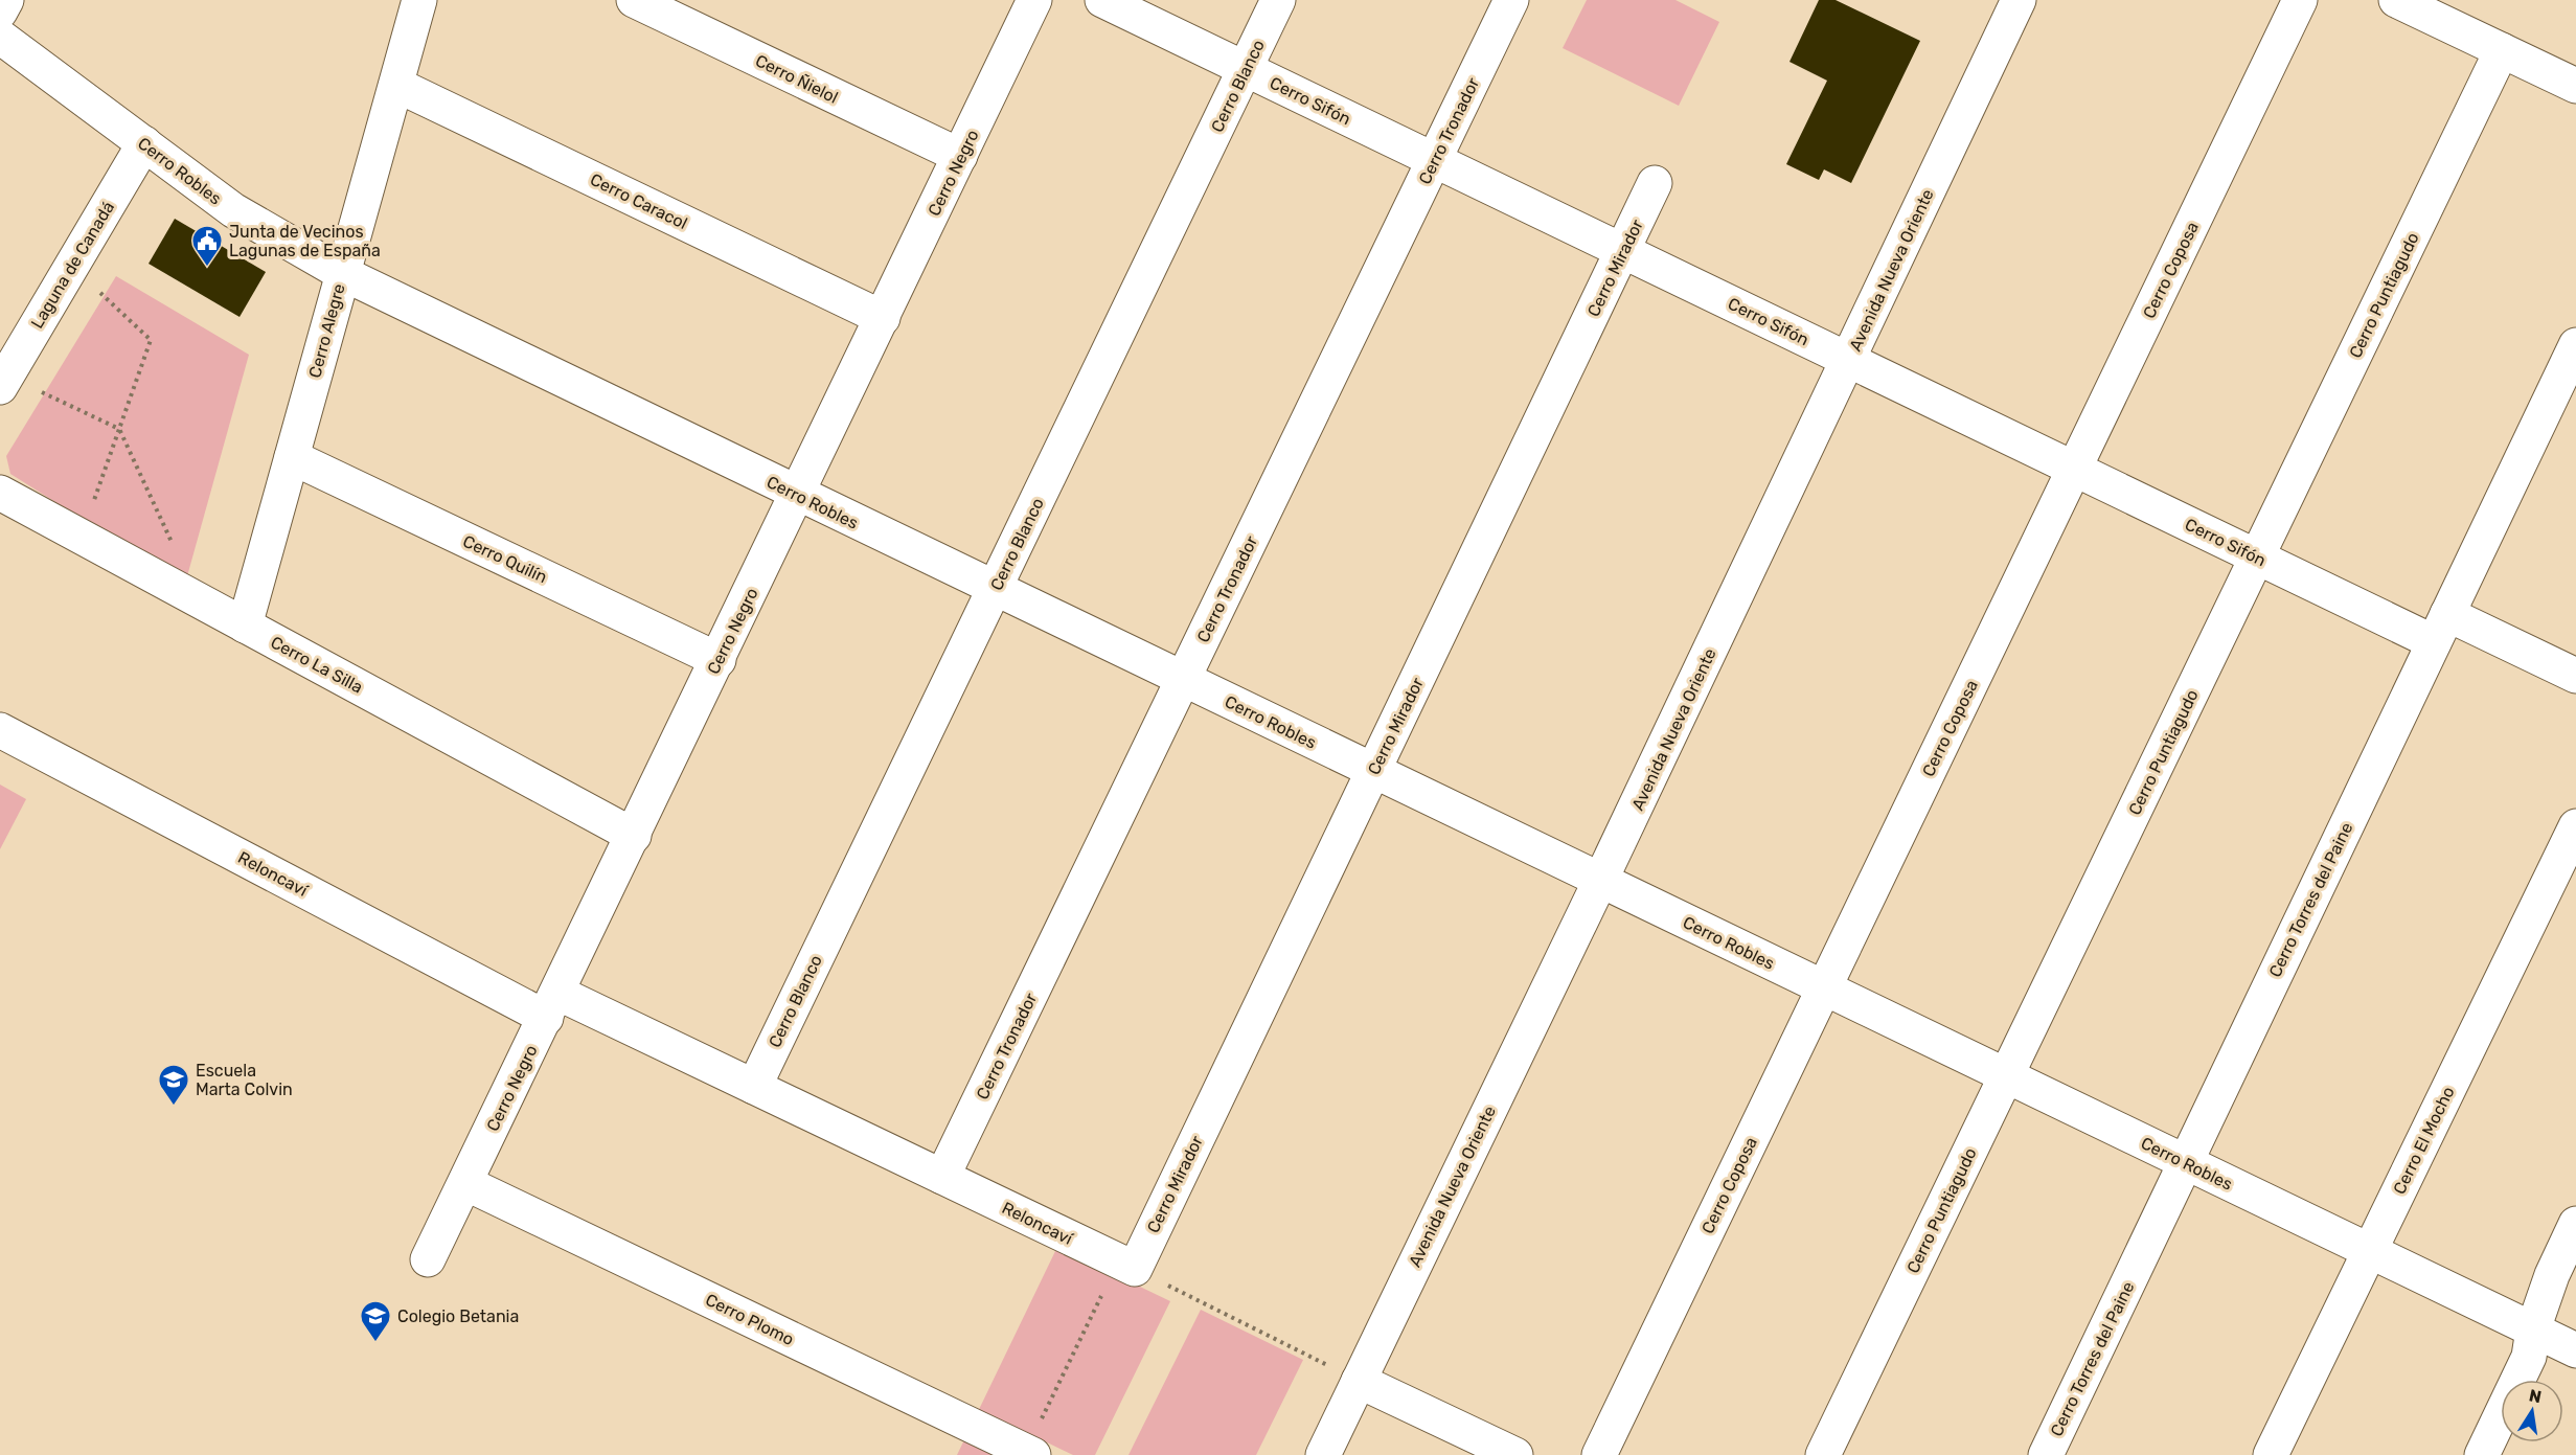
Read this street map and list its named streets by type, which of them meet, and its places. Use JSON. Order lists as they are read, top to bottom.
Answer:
{
  "streets": {
    "street": [
      "Cerro Ñielol",
      "Cerro Blanco",
      "Cerro Sifón",
      "Cerro Tronador",
      "Cerro Robles",
      "Cerro Negro",
      "Cerro Caracol",
      "Laguna de Canadá",
      "Cerro Mirador",
      "Avenida Nueva Oriente",
      "Cerro Coposa",
      "Cerro Puntiagudo",
      "Cerro Alegre",
      "Cerro Quilín",
      "Cerro La Silla",
      "Reloncaví",
      "Cerro Torres del Paine",
      "Cerro El Mocho",
      "Cerro Plomo"
    ]
  },
  "crossings": [
    ["Cerro Ñielol", "Cerro Negro"],
    ["Cerro Blanco", "Cerro Sifón"],
    ["Cerro Blanco", "Cerro Robles"],
    ["Cerro Blanco", "Reloncaví"],
    ["Cerro Sifón", "Cerro Tronador"],
    ["Cerro Sifón", "Cerro Mirador"],
    ["Cerro Sifón", "Avenida Nueva Oriente"],
    ["Cerro Sifón", "Cerro Coposa"],
    ["Cerro Sifón", "Cerro Puntiagudo"],
    ["Cerro Sifón", "Cerro Torres del Paine"],
    ["Cerro Tronador", "Cerro Robles"],
    ["Cerro Tronador", "Reloncaví"],
    ["Cerro Robles", "Cerro Negro"],
    ["Cerro Robles", "Laguna de Canadá"],
    ["Cerro Robles", "Cerro Mirador"],
    ["Cerro Robles", "Avenida Nueva Oriente"],
    ["Cerro Robles", "Cerro Coposa"],
    ["Cerro Robles", "Cerro Puntiagudo"],
    ["Cerro Robles", "Cerro Alegre"],
    ["Cerro Robles", "Cerro Torres del Paine"],
    ["Cerro Robles", "Cerro El Mocho"],
    ["Cerro Negro", "Cerro Caracol"],
    ["Cerro Negro", "Cerro Quilín"],
    ["Cerro Negro", "Cerro La Silla"],
    ["Cerro Negro", "Reloncaví"],
    ["Cerro Negro", "Cerro Plomo"],
    ["Cerro Caracol", "Cerro Alegre"],
    ["Cerro Mirador", "Reloncaví"],
    ["Cerro Alegre", "Cerro Quilín"],
    ["Cerro Alegre", "Cerro La Silla"]
  ],
  "places": {
    "public building": ["Junta de Vecinos Lagunas de España"],
    "school or university": ["Escuela Marta Colvin", "Colegio Betania"]
  },
  "north": "top"
}
